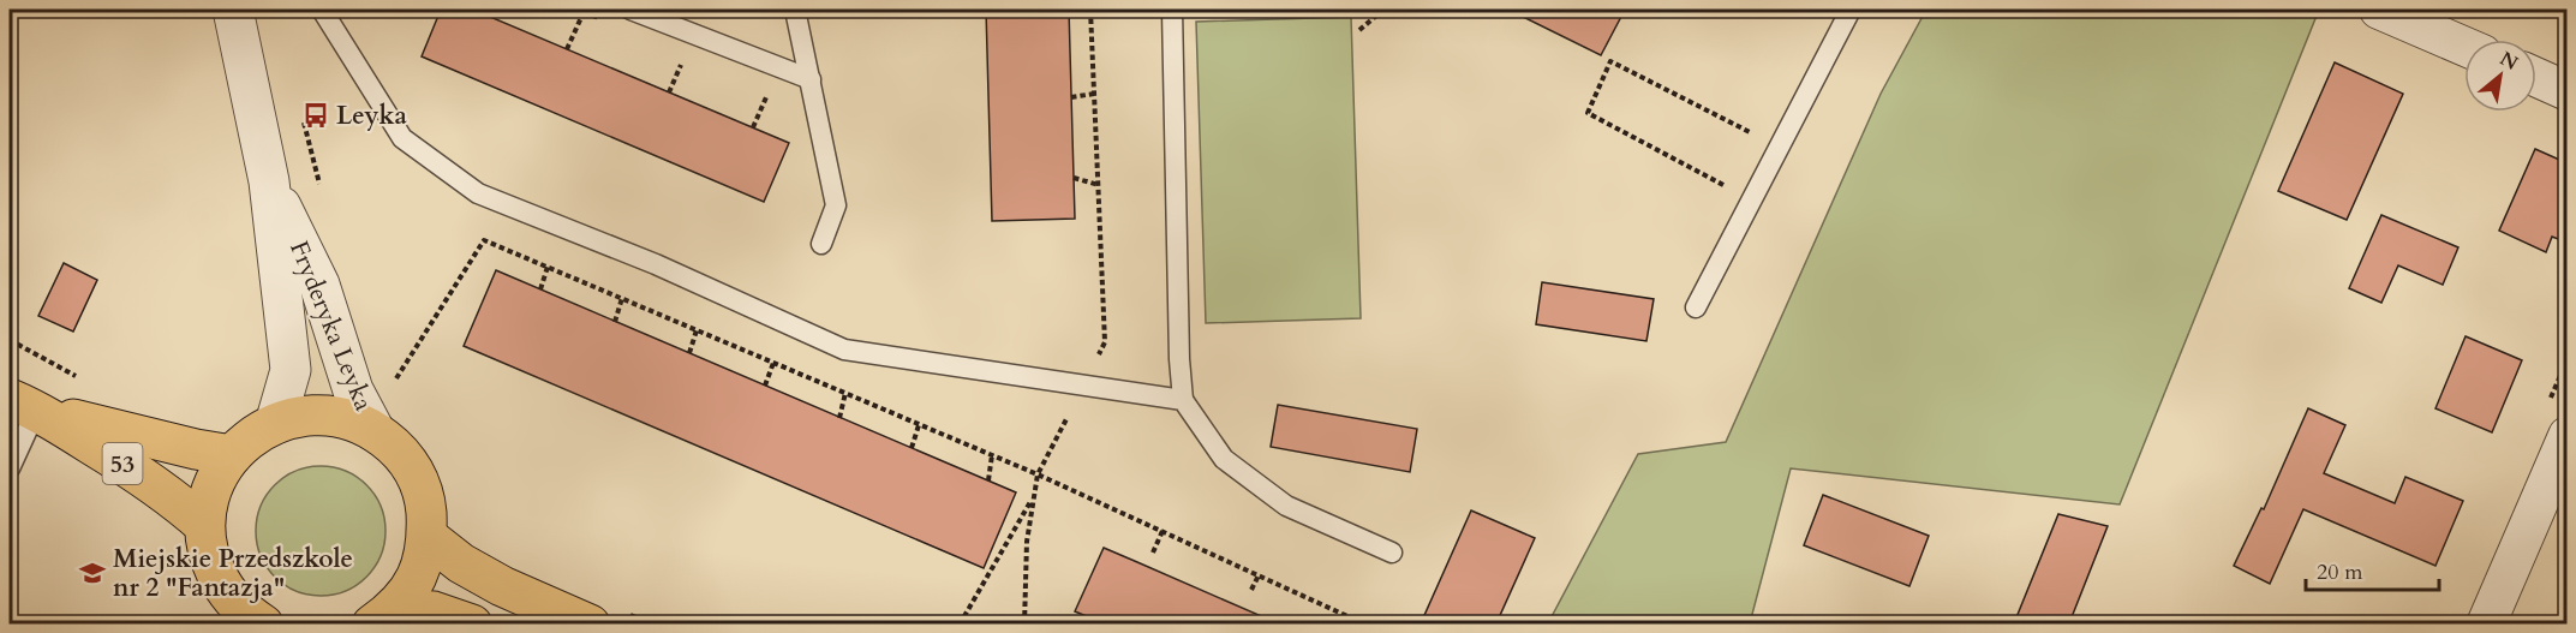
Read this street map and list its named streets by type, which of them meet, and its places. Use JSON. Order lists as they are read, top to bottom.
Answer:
{
  "streets": {
    "main road": ["53"],
    "street": ["Fryderyka Leyka"]
  },
  "places": {
    "bus stop": ["Leyka"],
    "school or university": ["Miejskie Przedszkole nr 2 \"Fantazja\""]
  },
  "scale_bar": "20 m",
  "north": "top right"
}
